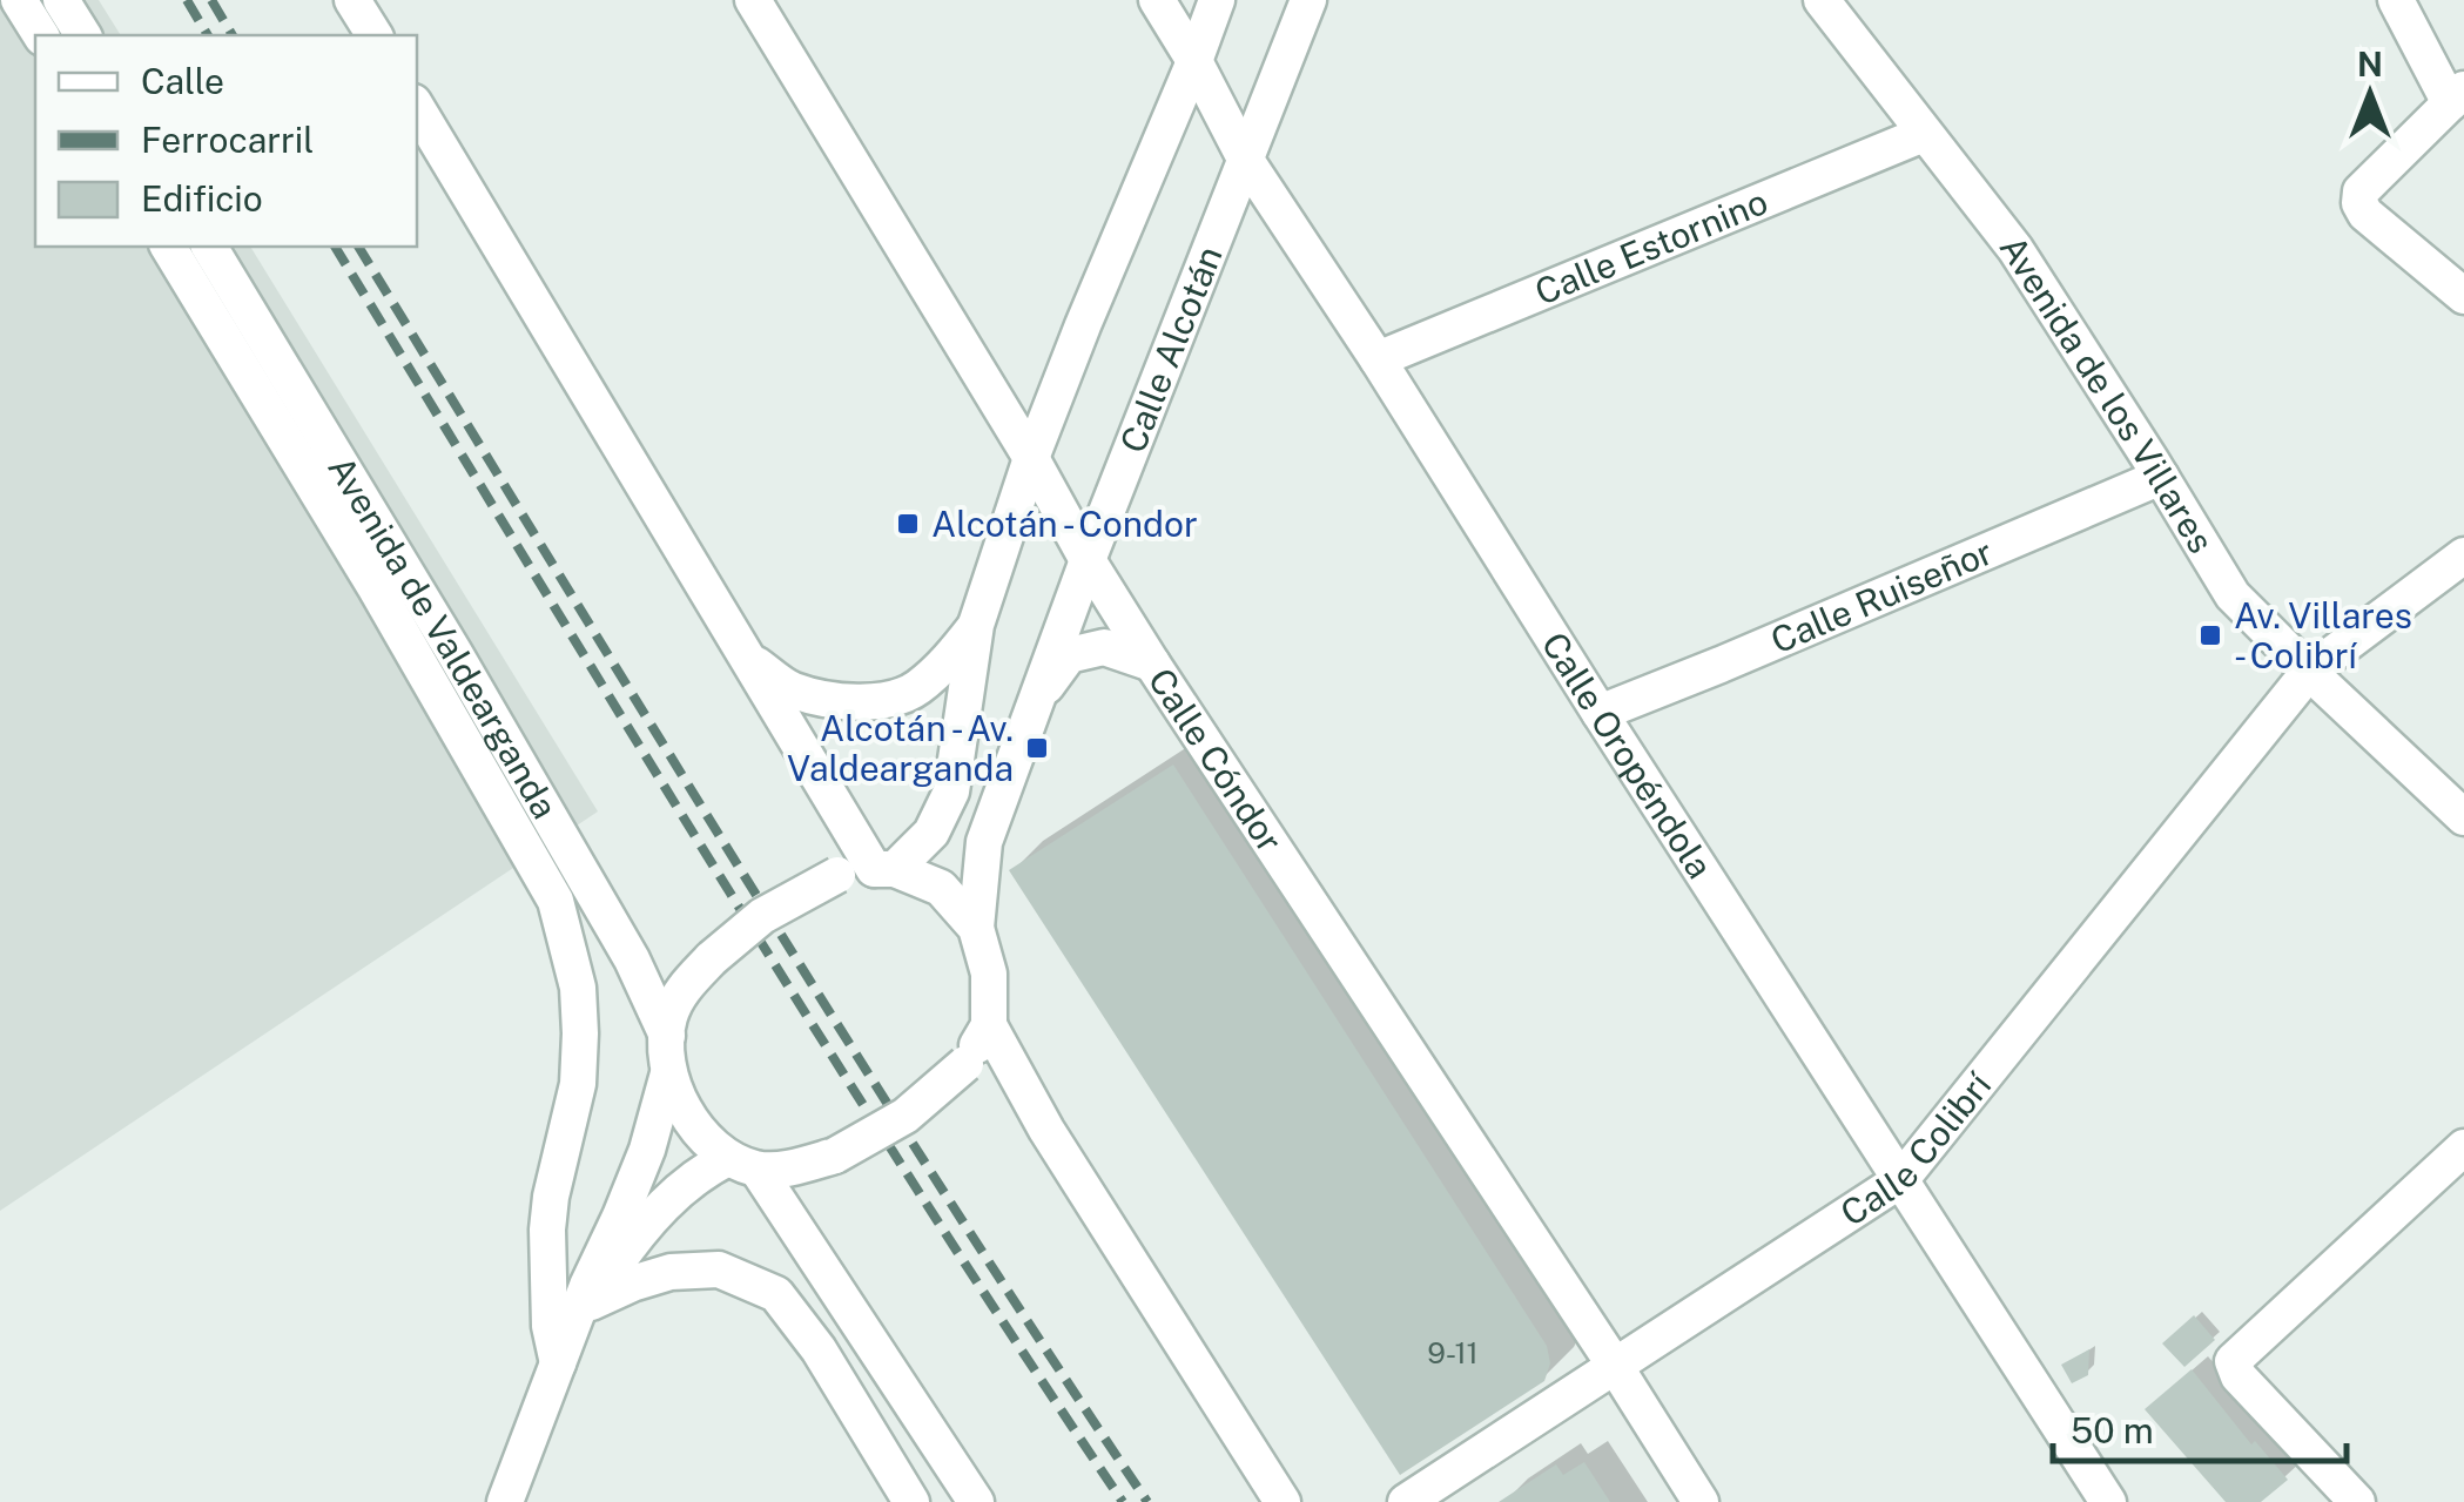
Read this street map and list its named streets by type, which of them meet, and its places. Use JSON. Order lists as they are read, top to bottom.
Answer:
{
  "streets": {
    "street": [
      "Calle Estornino",
      "Calle Alcotán",
      "Avenida de los Villares",
      "Calle Ruiseñor",
      "Avenida de Valdearganda",
      "Calle Oropéndola",
      "Calle Cóndor",
      "Calle Colibrí"
    ]
  },
  "crossings": [
    ["Calle Estornino", "Avenida de los Villares"],
    ["Calle Estornino", "Calle Oropéndola"],
    ["Calle Alcotán", "Avenida de Valdearganda"],
    ["Calle Alcotán", "Calle Oropéndola"],
    ["Calle Alcotán", "Calle Cóndor"],
    ["Avenida de los Villares", "Calle Ruiseñor"],
    ["Avenida de los Villares", "Calle Colibrí"],
    ["Calle Ruiseñor", "Calle Oropéndola"],
    ["Calle Oropéndola", "Calle Colibrí"],
    ["Calle Cóndor", "Calle Colibrí"]
  ],
  "places": {
    "transit": ["Alcotán - Condor", "Av. Villares - Colibrí", "Alcotán - Av. Valdearganda"]
  },
  "house_numbers": ["9-11"],
  "legend": ["Calle", "Ferrocarril", "Edificio"],
  "scale_bar": "50 m",
  "north": "top"
}
